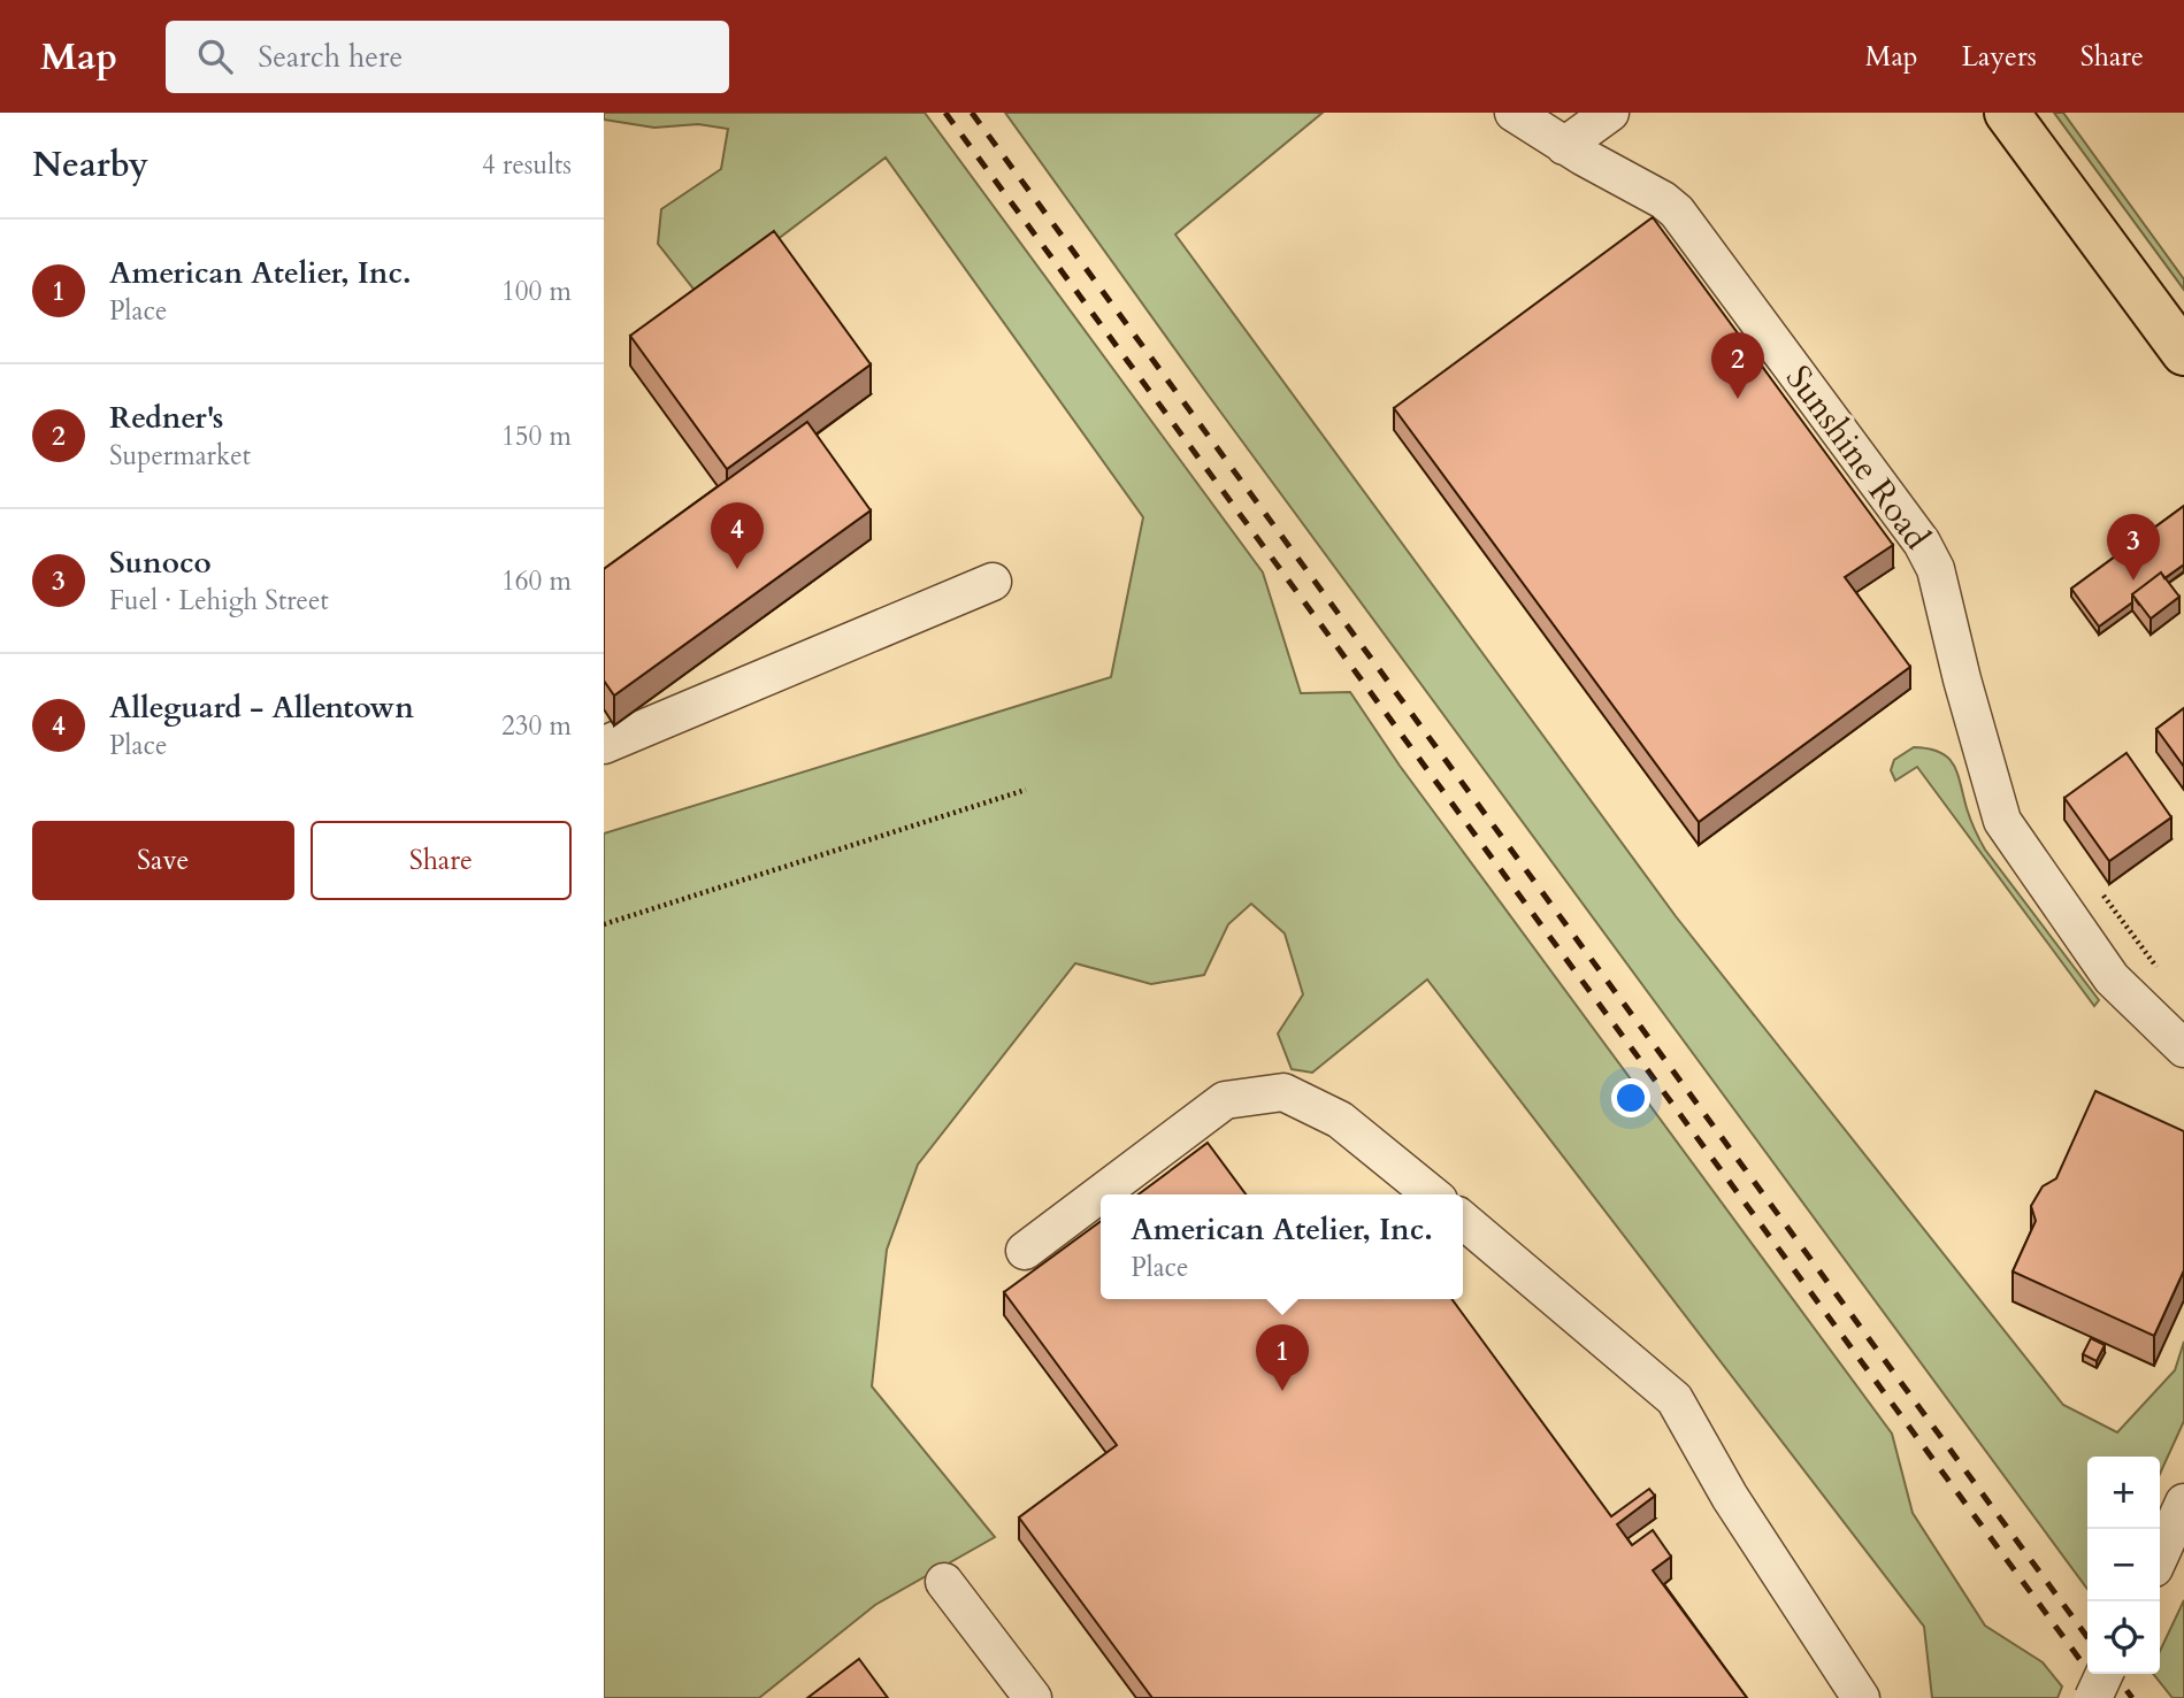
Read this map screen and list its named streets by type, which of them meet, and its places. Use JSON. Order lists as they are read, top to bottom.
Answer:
{
  "streets": {
    "street": ["Sunshine Road"]
  },
  "page": {
    "header": "Map",
    "search": "Search here",
    "nav": ["Map", "Layers", "Share"],
    "heading": ["Nearby", "4 results"],
    "list": [
      {
        "mark": "1",
        "name": "American Atelier, Inc.",
        "note": "Place",
        "value": "100 m"
      },
      {
        "mark": "2",
        "name": "Redner's",
        "note": "Supermarket",
        "value": "150 m"
      },
      {
        "mark": "3",
        "name": "Sunoco",
        "note": "Fuel · Lehigh Street",
        "value": "160 m"
      },
      {
        "mark": "4",
        "name": "Alleguard - Allentown",
        "note": "Place",
        "value": "230 m"
      }
    ],
    "pins": [
      "2",
      "4",
      "3",
      "1"
    ],
    "buttons": ["Save", "Share"],
    "popup": ["American Atelier, Inc.", "Place"],
    "map_buttons": ["+", "−"]
  }
}
